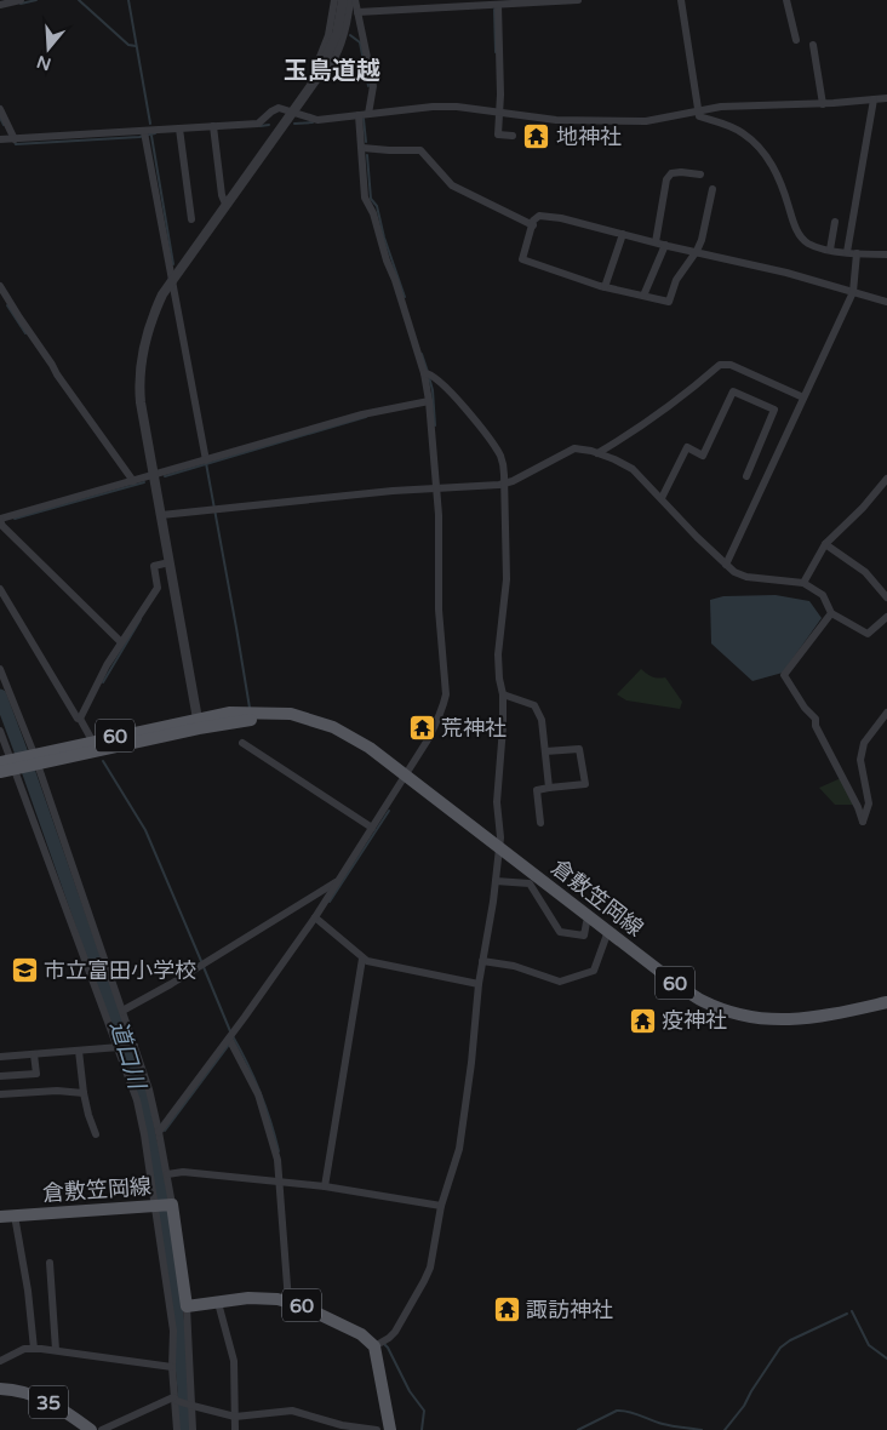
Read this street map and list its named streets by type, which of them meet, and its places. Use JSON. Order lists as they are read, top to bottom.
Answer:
{
  "streets": {
    "main road": ["60", "倉敷笠岡線", "35"]
  },
  "crossings": [
    ["60", "倉敷笠岡線"]
  ],
  "districts": ["玉島道越"],
  "water": ["道口川"],
  "places": {
    "temple": [
      "地神社",
      "荒神社",
      "疫神社",
      "諏訪神社"
    ],
    "school or university": ["市立富田小学校"]
  },
  "north": "bottom"
}
